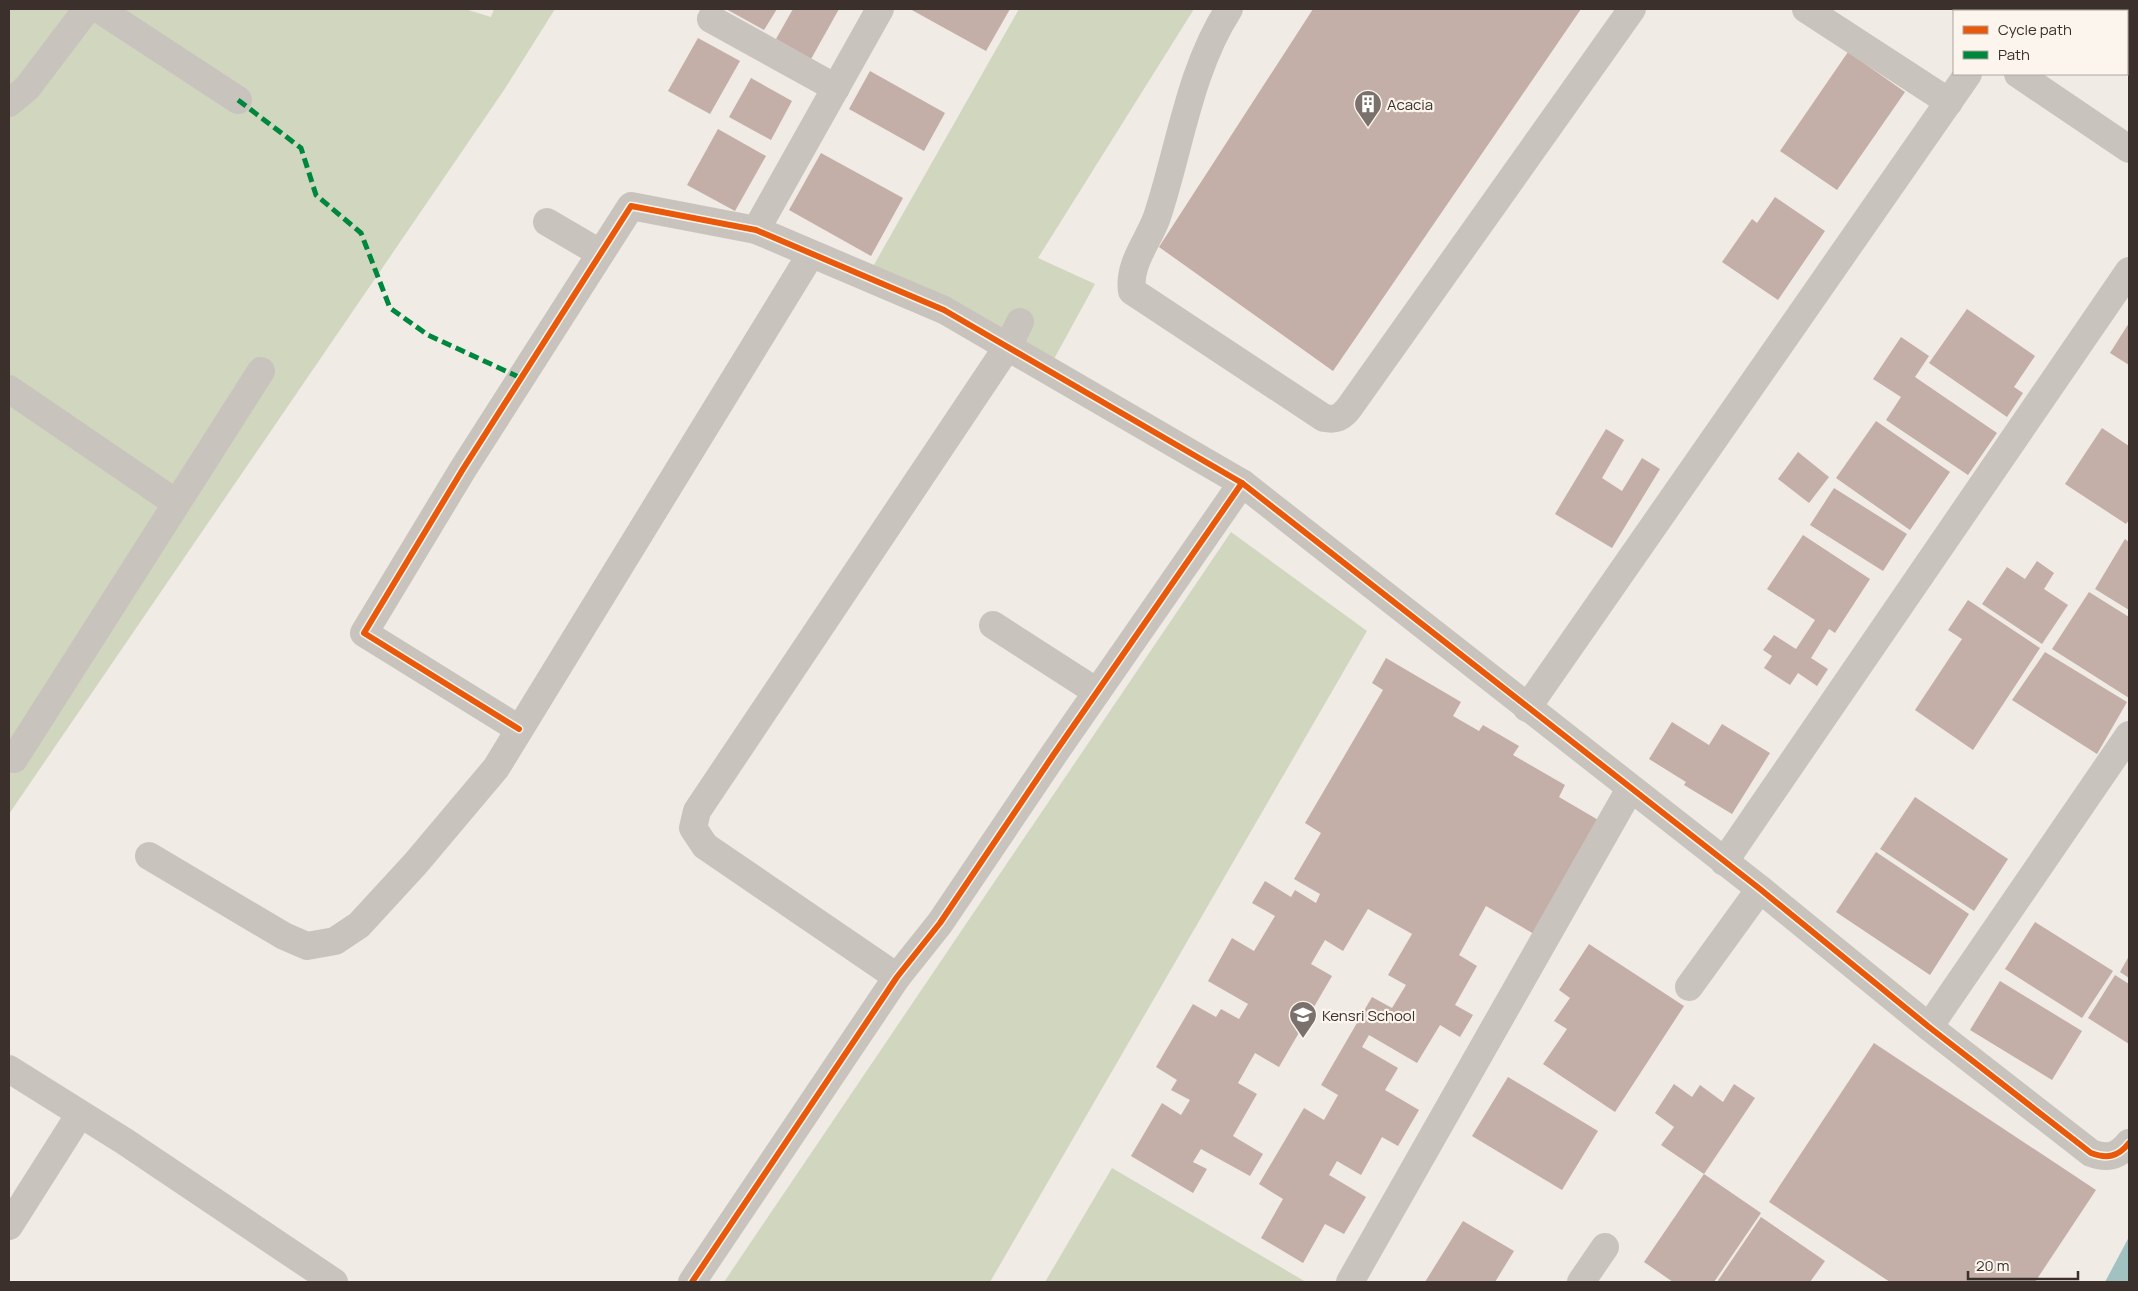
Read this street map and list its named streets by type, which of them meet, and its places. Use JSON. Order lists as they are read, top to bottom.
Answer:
{
  "places": {
    "building": ["Acacia"],
    "school or university": ["Kensri School"]
  },
  "legend": ["Cycle path", "Path"],
  "scale_bar": "20 m"
}
